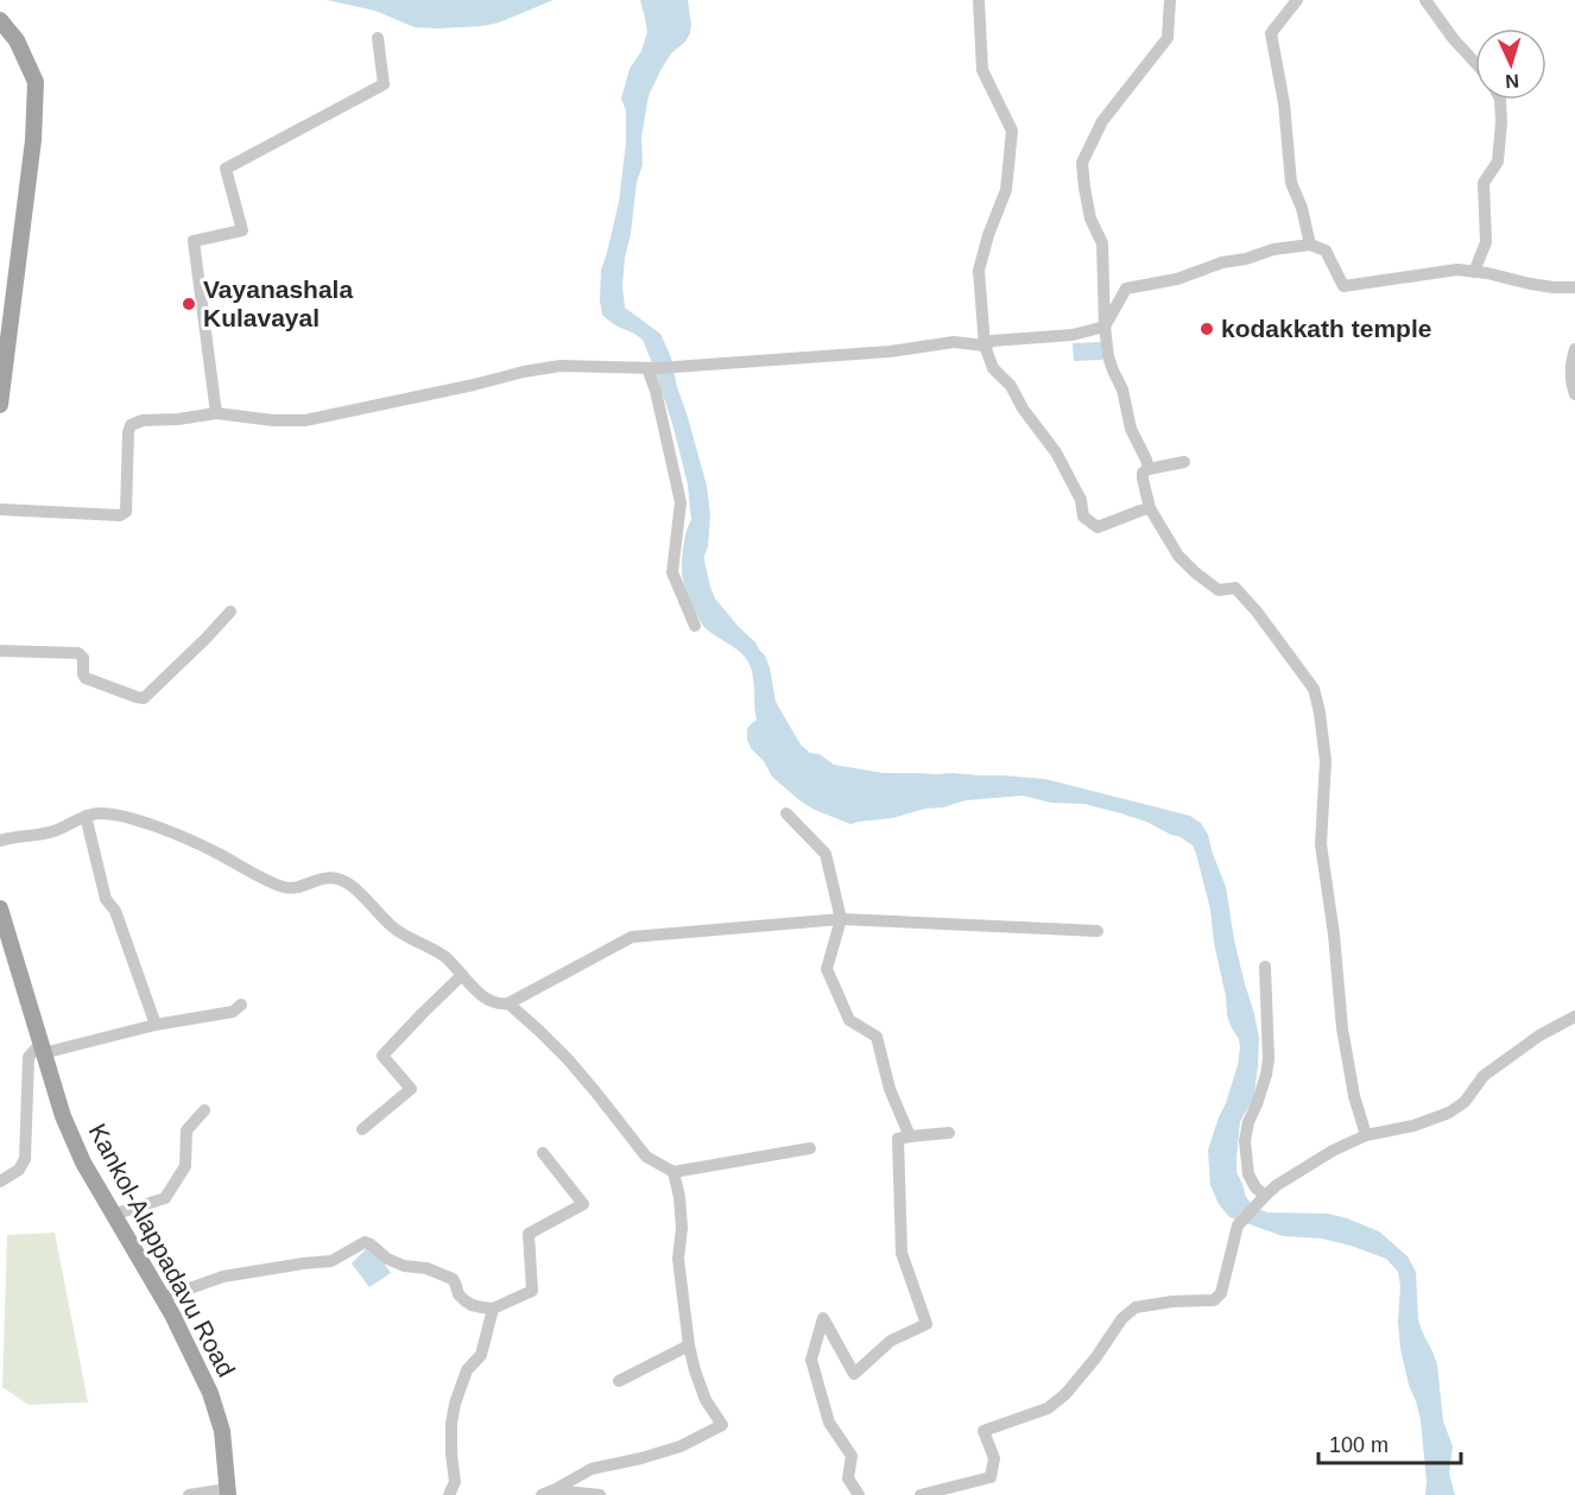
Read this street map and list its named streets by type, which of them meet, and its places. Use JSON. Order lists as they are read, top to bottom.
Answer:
{
  "streets": {
    "main road": ["Kankol-Alappadavu Road"]
  },
  "places": ["Vayanashala Kulavayal", "kodakkath temple"],
  "scale_bar": "100 m",
  "north": "bottom"
}
